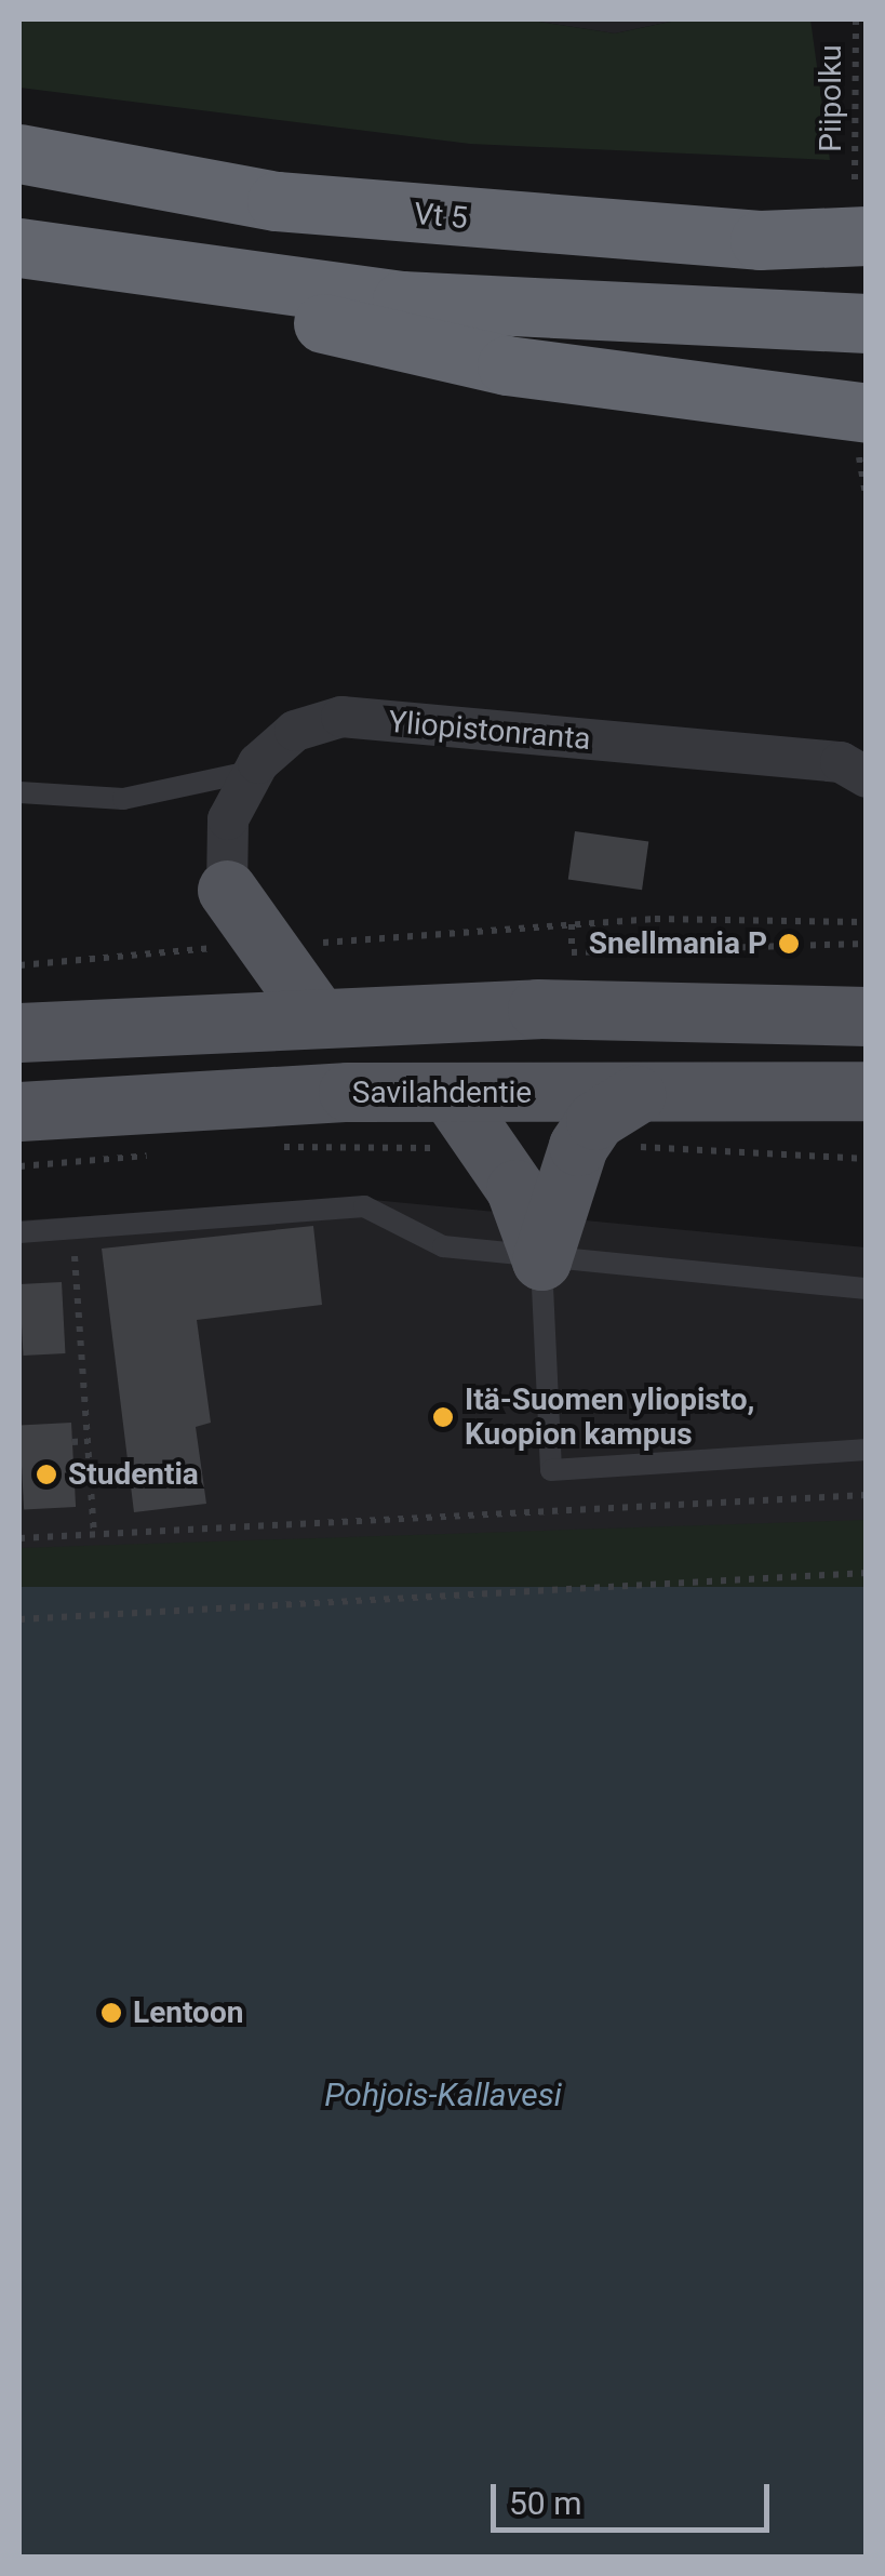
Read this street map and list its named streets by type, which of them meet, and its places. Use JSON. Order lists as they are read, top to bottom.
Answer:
{
  "streets": {
    "highway": ["Vt 5"],
    "main road": ["Savilahdentie"],
    "street": ["Yliopistonranta"],
    "path": ["Piipolku"]
  },
  "water": ["Pohjois-Kallavesi"],
  "places": [
    "Snellmania P",
    "Itä-Suomen yliopisto, Kuopion kampus",
    "Studentia",
    "Lentoon"
  ],
  "scale_bar": "50 m"
}
